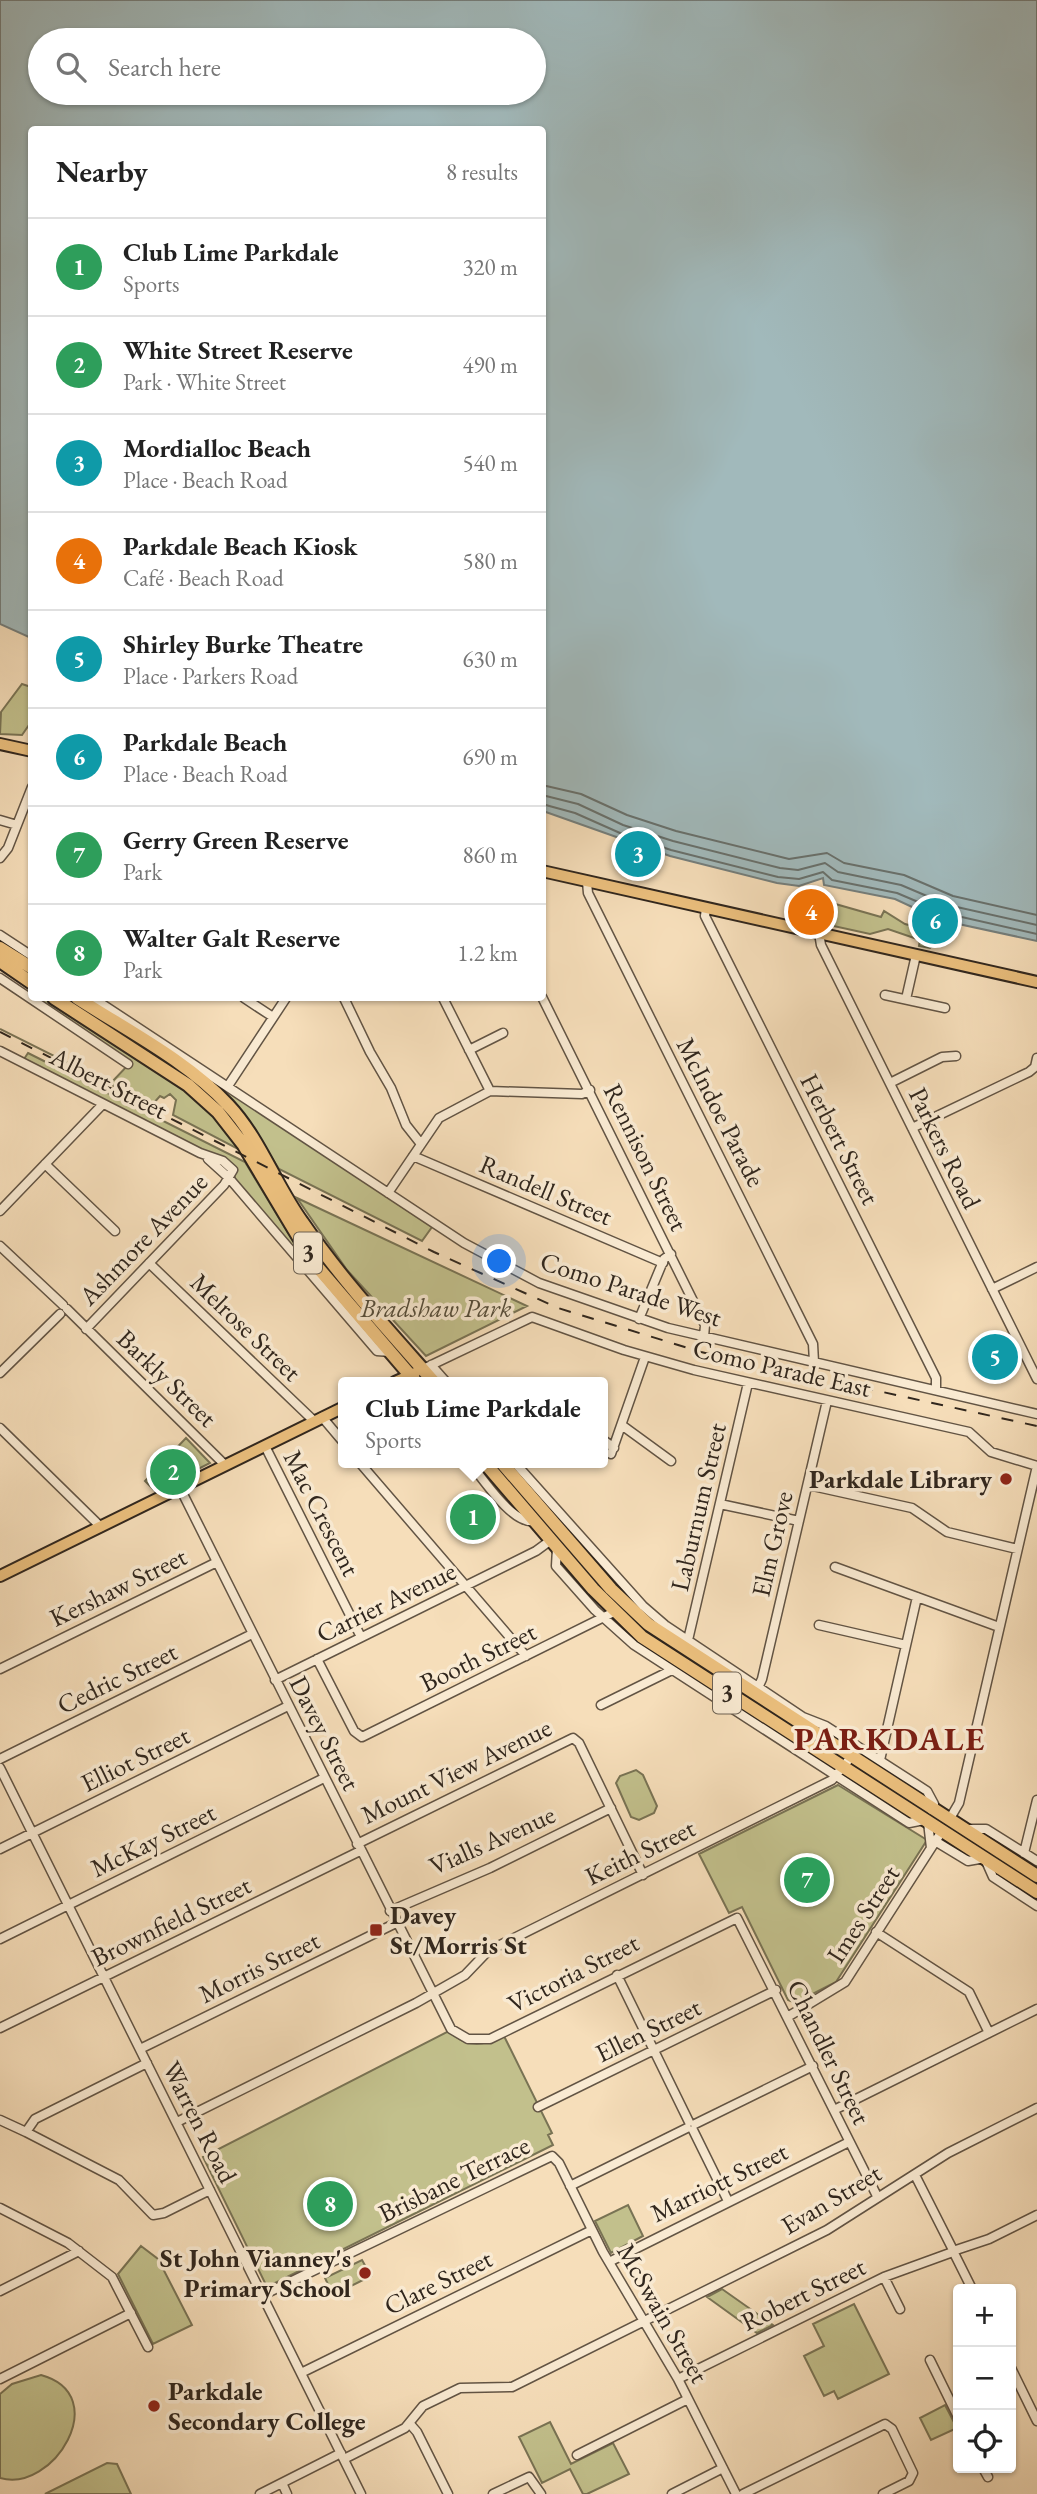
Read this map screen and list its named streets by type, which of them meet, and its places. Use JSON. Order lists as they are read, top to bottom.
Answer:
{
  "streets": {
    "highway": ["3"],
    "street": [
      "Albert Street",
      "McIndoe Parade",
      "Herbert Street",
      "Parkers Road",
      "Rennison Street",
      "Randell Street",
      "Ashmore Avenue",
      "Como Parade West",
      "Melrose Street",
      "Como Parade East",
      "Barkly Street",
      "Laburnum Street",
      "Mac Crescent",
      "Elm Grove",
      "Kershaw Street",
      "Carrier Avenue",
      "Booth Street",
      "Cedric Street",
      "Davey Street",
      "Elliot Street",
      "Mount View Avenue",
      "McKay Street",
      "Vialls Avenue",
      "Keith Street",
      "Imes Street",
      "Brownfield Street",
      "Morris Street",
      "Victoria Street",
      "Ellen Street",
      "Chandler Street",
      "Warren Road",
      "Brisbane Terrace",
      "Marriott Street",
      "Evan Street",
      "Clare Street",
      "Robert Street",
      "McSwain Street"
    ]
  },
  "crossings": [
    ["Albert Street", "Ashmore Avenue"],
    ["Albert Street", "3"],
    ["McIndoe Parade", "Como Parade West"],
    ["Herbert Street", "Como Parade West"],
    ["Rennison Street", "Como Parade West"],
    ["Ashmore Avenue", "Melrose Street"],
    ["Ashmore Avenue", "Barkly Street"],
    ["3", "Como Parade East"],
    ["3", "Elm Grove"],
    ["3", "Carrier Avenue"],
    ["3", "Booth Street"],
    ["3", "Keith Street"],
    ["3", "Imes Street"],
    ["Como Parade East", "Laburnum Street"],
    ["Como Parade East", "Elm Grove"],
    ["Mac Crescent", "Carrier Avenue"],
    ["Kershaw Street", "Davey Street"],
    ["Carrier Avenue", "Booth Street"],
    ["Carrier Avenue", "Davey Street"],
    ["Cedric Street", "Davey Street"],
    ["Davey Street", "Elliot Street"],
    ["Davey Street", "Mount View Avenue"],
    ["Davey Street", "McKay Street"],
    ["Davey Street", "Vialls Avenue"],
    ["Davey Street", "Keith Street"],
    ["Davey Street", "Brownfield Street"],
    ["Davey Street", "Morris Street"],
    ["Davey Street", "Victoria Street"],
    ["Elliot Street", "Warren Road"],
    ["Mount View Avenue", "Vialls Avenue"],
    ["Mount View Avenue", "Brownfield Street"],
    ["McKay Street", "Warren Road"],
    ["Keith Street", "Victoria Street"],
    ["Keith Street", "Warren Road"],
    ["Imes Street", "Chandler Street"],
    ["Brownfield Street", "Warren Road"],
    ["Morris Street", "Warren Road"],
    ["Victoria Street", "Chandler Street"],
    ["Ellen Street", "Chandler Street"],
    ["Chandler Street", "Marriott Street"],
    ["Chandler Street", "Evan Street"],
    ["Warren Road", "Brisbane Terrace"],
    ["Warren Road", "Evan Street"],
    ["Warren Road", "Clare Street"],
    ["Brisbane Terrace", "McSwain Street"],
    ["Marriott Street", "McSwain Street"],
    ["Evan Street", "McSwain Street"],
    ["Clare Street", "McSwain Street"],
    ["Robert Street", "McSwain Street"]
  ],
  "districts": ["PARKDALE"],
  "parks": ["Bradshaw Park"],
  "places": {
    "other": ["Parkdale Library", "St John Vianney's Primary School", "Parkdale Secondary College"],
    "transit": ["Davey St/Morris St"]
  },
  "page": {
    "search": "Search here",
    "heading": ["Nearby", "8 results"],
    "list": [
      {
        "mark": "1",
        "name": "Club Lime Parkdale",
        "note": "Sports",
        "value": "320 m"
      },
      {
        "mark": "2",
        "name": "White Street Reserve",
        "note": "Park · White Street",
        "value": "490 m"
      },
      {
        "mark": "3",
        "name": "Mordialloc Beach",
        "note": "Place · Beach Road",
        "value": "540 m"
      },
      {
        "mark": "4",
        "name": "Parkdale Beach Kiosk",
        "note": "Café · Beach Road",
        "value": "580 m"
      },
      {
        "mark": "5",
        "name": "Shirley Burke Theatre",
        "note": "Place · Parkers Road",
        "value": "630 m"
      },
      {
        "mark": "6",
        "name": "Parkdale Beach",
        "note": "Place · Beach Road",
        "value": "690 m"
      },
      {
        "mark": "7",
        "name": "Gerry Green Reserve",
        "note": "Park",
        "value": "860 m"
      },
      {
        "mark": "8",
        "name": "Walter Galt Reserve",
        "note": "Park",
        "value": "1.2 km"
      }
    ],
    "pins": [
      "3",
      "4",
      "6",
      "5",
      "2",
      "1",
      "7",
      "8"
    ],
    "popup": ["Club Lime Parkdale", "Sports"],
    "map_buttons": ["+", "−"]
  }
}
